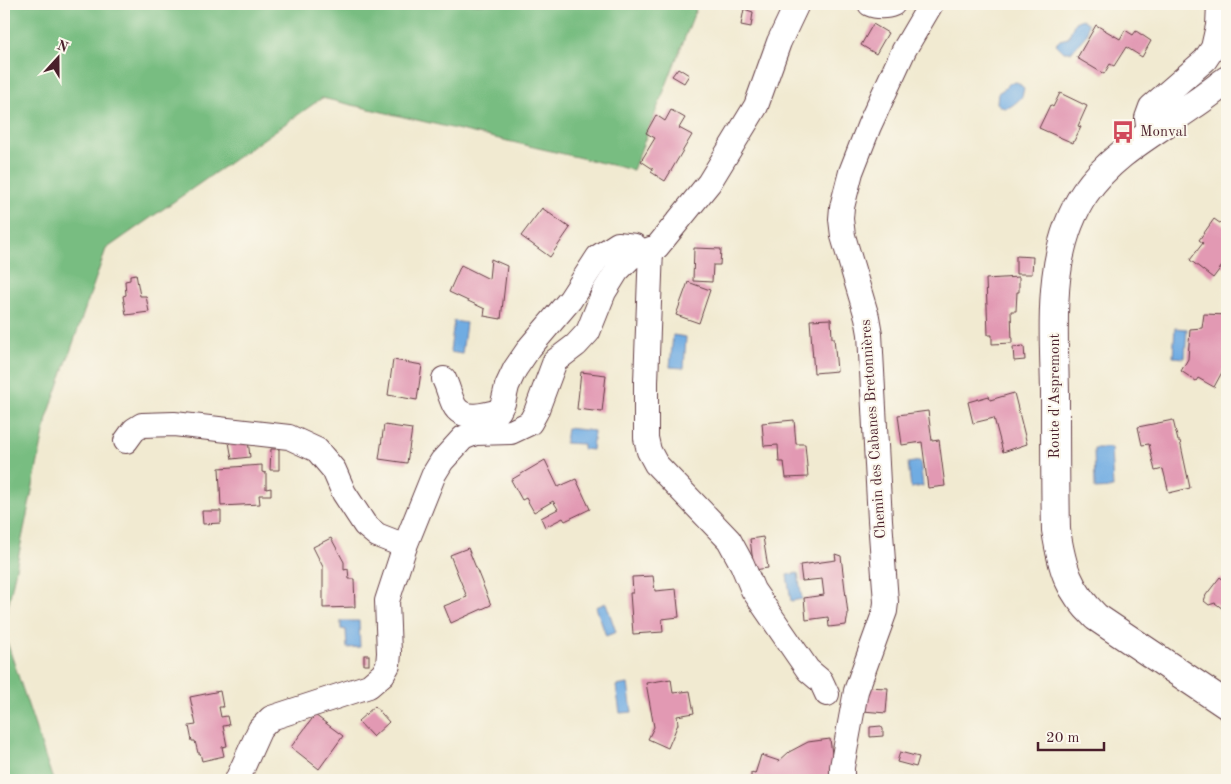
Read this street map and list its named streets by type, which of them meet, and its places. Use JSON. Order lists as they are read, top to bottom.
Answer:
{
  "streets": {
    "street": ["Route d'Aspremont", "Chemin des Cabanes Bretonnières"]
  },
  "places": {
    "bus stop": ["Monval"]
  },
  "scale_bar": "20 m",
  "north": "top"
}
